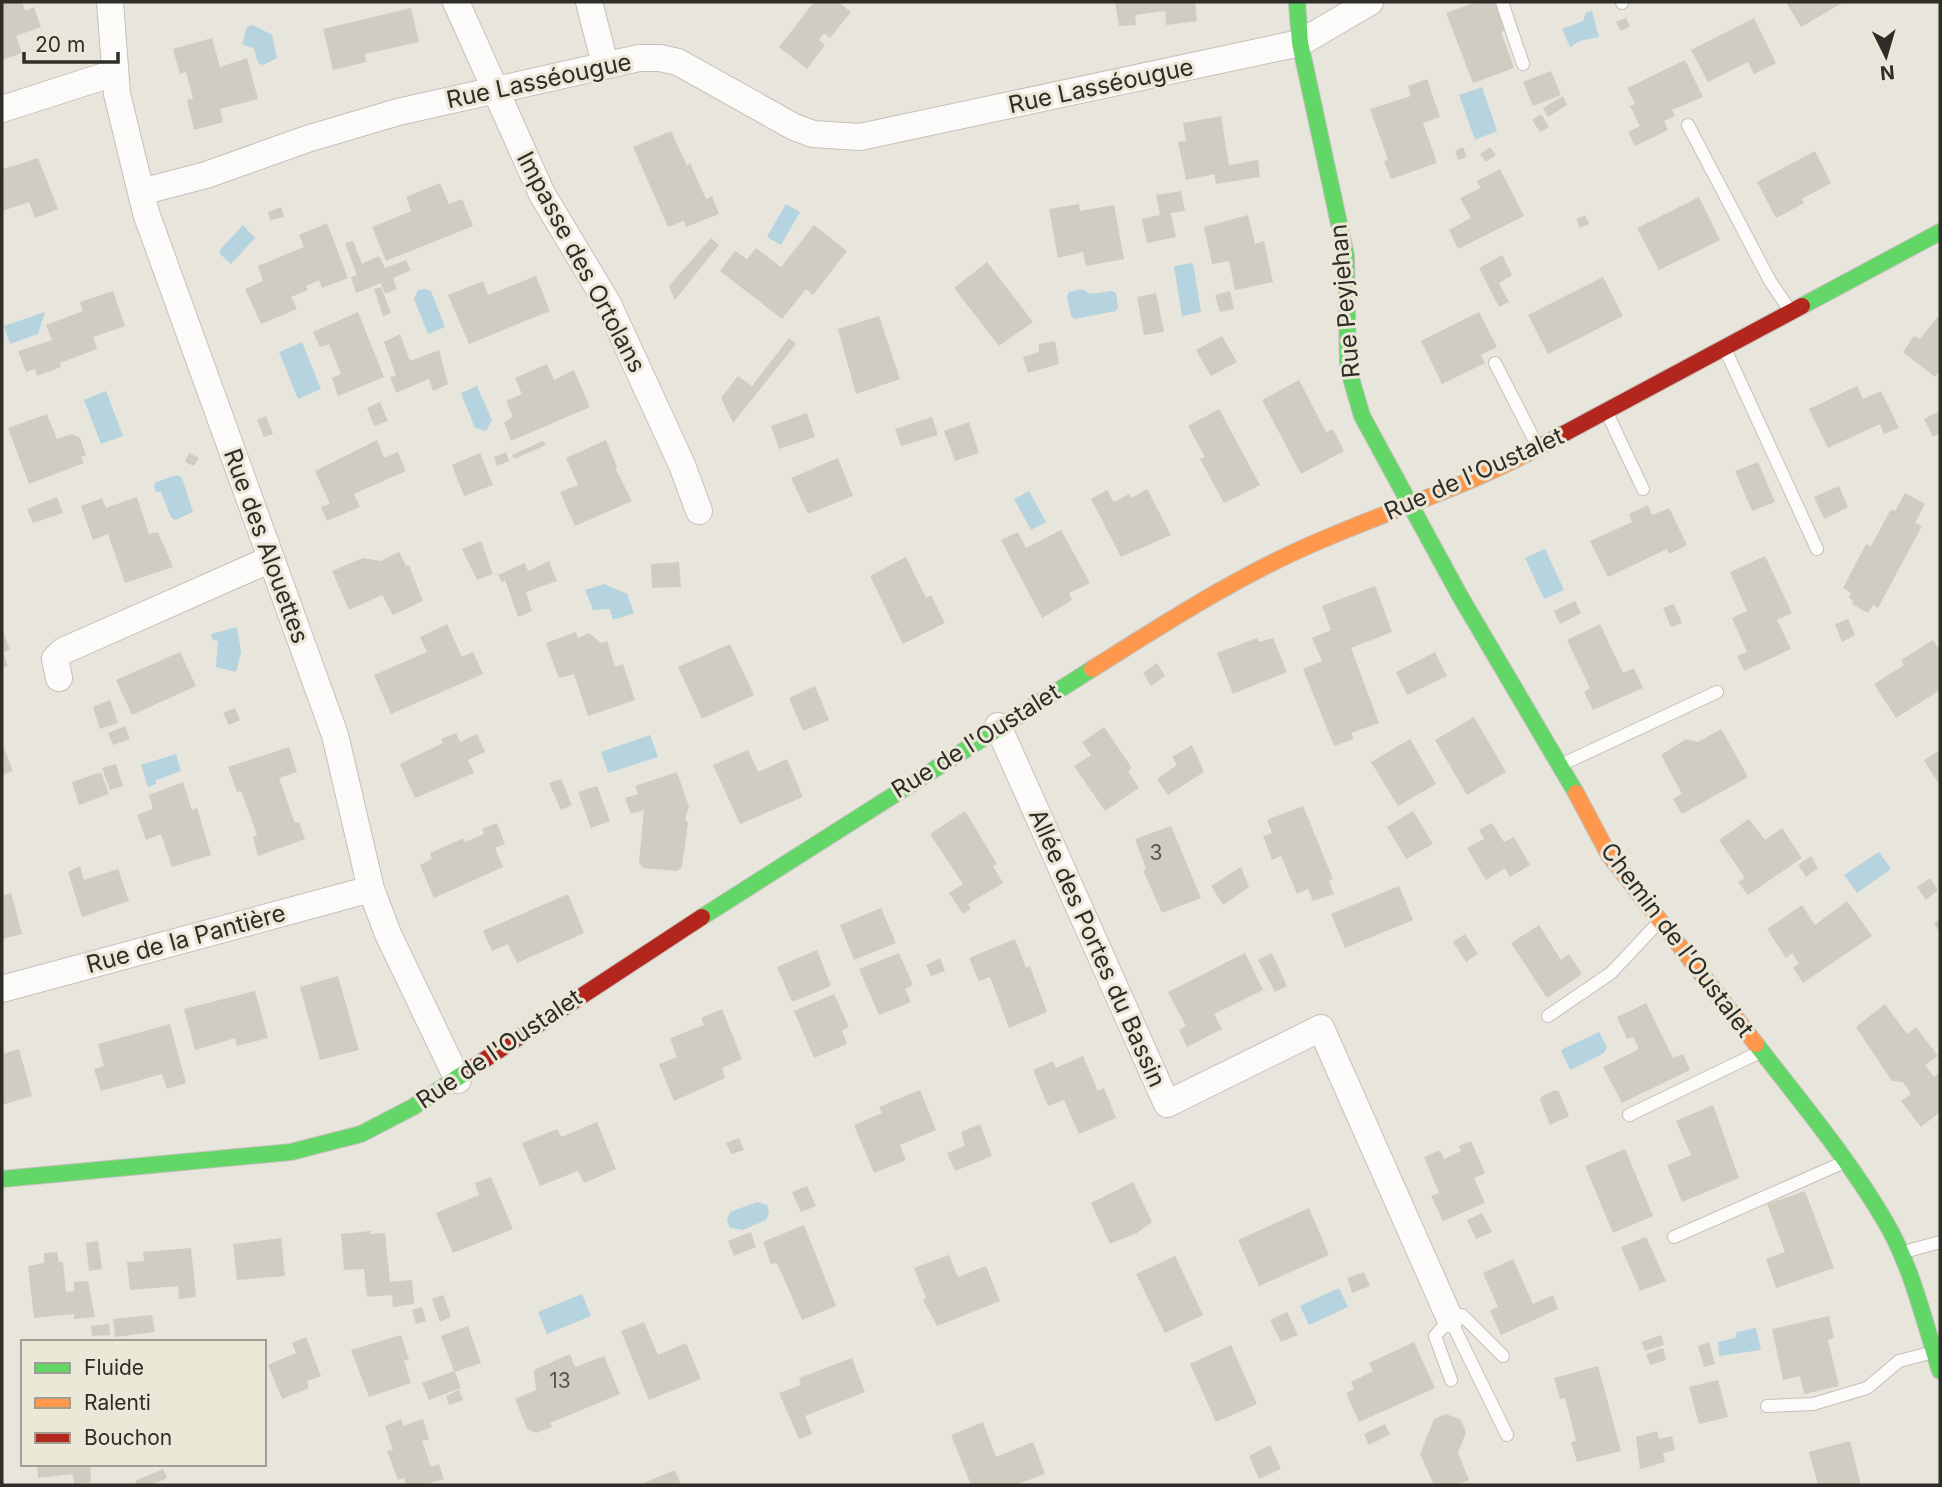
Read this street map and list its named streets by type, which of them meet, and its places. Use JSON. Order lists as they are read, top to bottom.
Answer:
{
  "streets": {
    "street": [
      "Rue Lasséougue",
      "Impasse des Ortolans",
      "Rue Peyjehan",
      "Rue de l'Oustalet",
      "Rue des Alouettes",
      "Rue de la Pantière",
      "Chemin de l'Oustalet",
      "Allée des Portes du Bassin"
    ]
  },
  "crossings": [
    ["Rue Lasséougue", "Impasse des Ortolans"],
    ["Rue Lasséougue", "Rue Peyjehan"],
    ["Rue Lasséougue", "Rue des Alouettes"],
    ["Rue Peyjehan", "Rue de l'Oustalet"],
    ["Rue Peyjehan", "Chemin de l'Oustalet"],
    ["Rue de l'Oustalet", "Rue des Alouettes"],
    ["Rue de l'Oustalet", "Chemin de l'Oustalet"],
    ["Rue de l'Oustalet", "Allée des Portes du Bassin"],
    ["Rue des Alouettes", "Rue de la Pantière"]
  ],
  "house_numbers": ["3", "13"],
  "legend": ["Fluide", "Ralenti", "Bouchon"],
  "scale_bar": "20 m",
  "north": "bottom"
}
